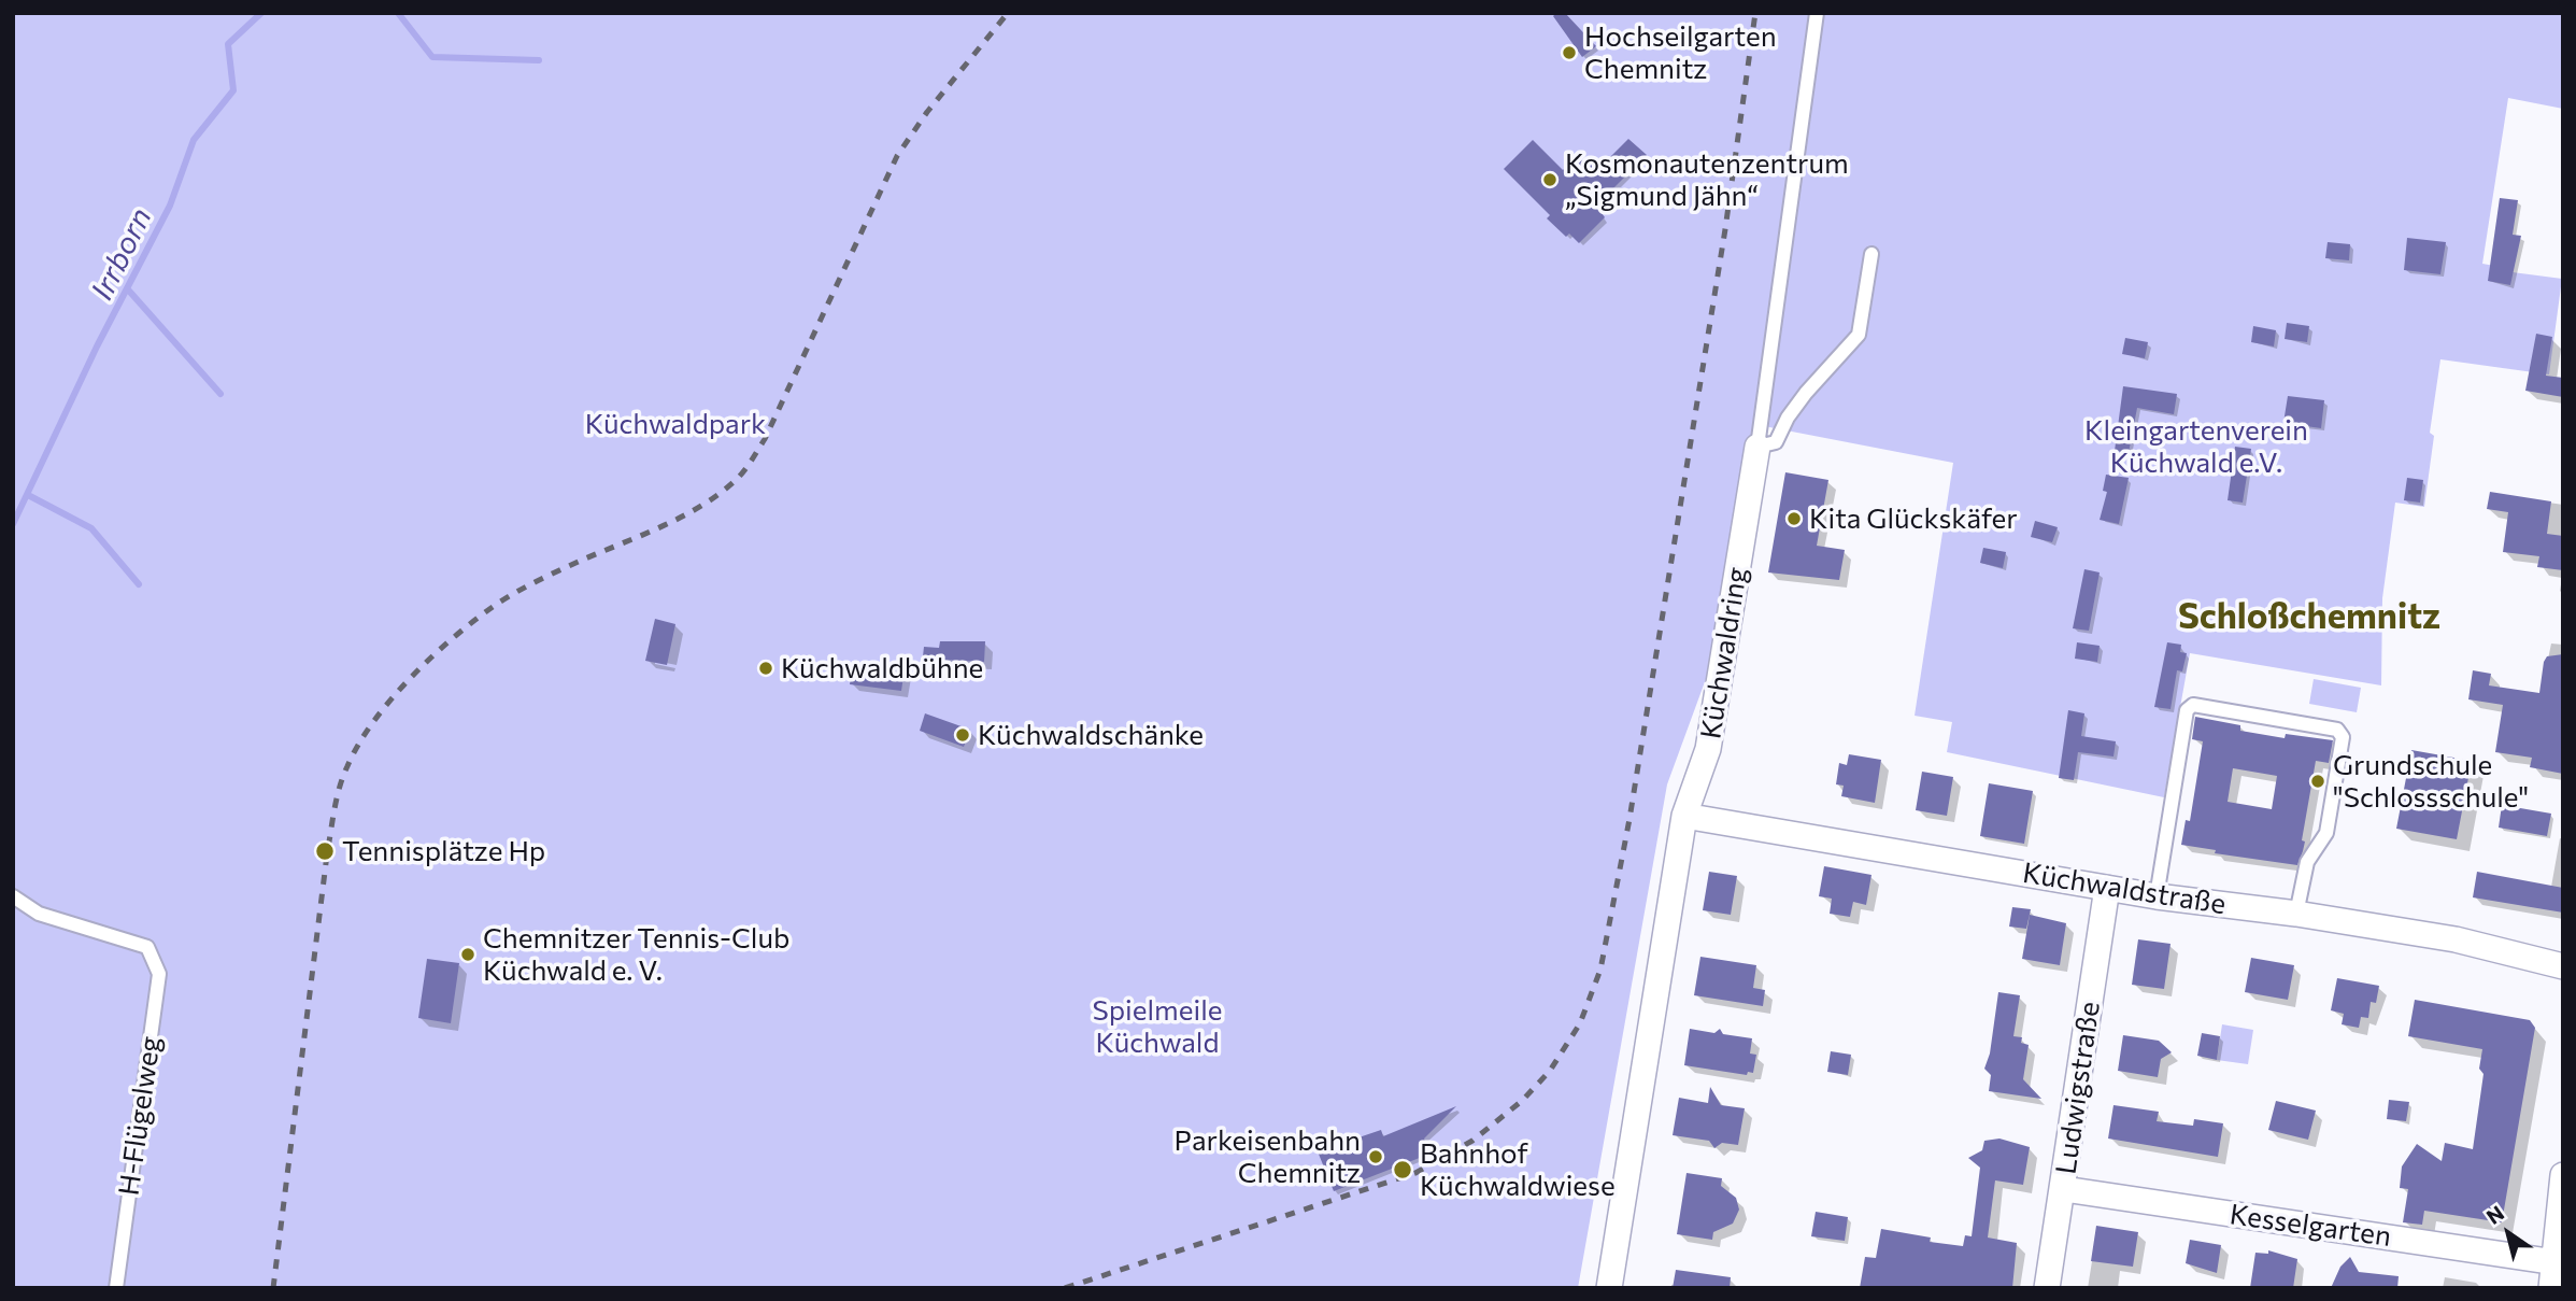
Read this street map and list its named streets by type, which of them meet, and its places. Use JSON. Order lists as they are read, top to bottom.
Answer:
{
  "streets": {
    "street": [
      "Küchwaldring",
      "Küchwaldstraße",
      "Ludwigstraße",
      "Kesselgarten"
    ],
    "lane": ["H-Flügelweg"]
  },
  "crossings": [
    ["Küchwaldring", "Küchwaldstraße"],
    ["Küchwaldstraße", "Ludwigstraße"],
    ["Ludwigstraße", "Kesselgarten"]
  ],
  "districts": ["Schloßchemnitz"],
  "water": ["Irrborn"],
  "parks": ["Küchwaldpark", "Kleingartenverein Küchwald e.V.", "Spielmeile Küchwald"],
  "places": [
    "Hochseilgarten Chemnitz",
    "Kosmonautenzentrum „Sigmund Jähn“",
    "Kita Glückskäfer",
    "Küchwaldbühne",
    "Küchwaldschänke",
    "Grundschule \"Schlossschule\"",
    "Tennisplätze Hp",
    "Chemnitzer Tennis-Club Küchwald e. V.",
    "Parkeisenbahn Chemnitz",
    "Bahnhof Küchwaldwiese"
  ],
  "north": "top left"
}
